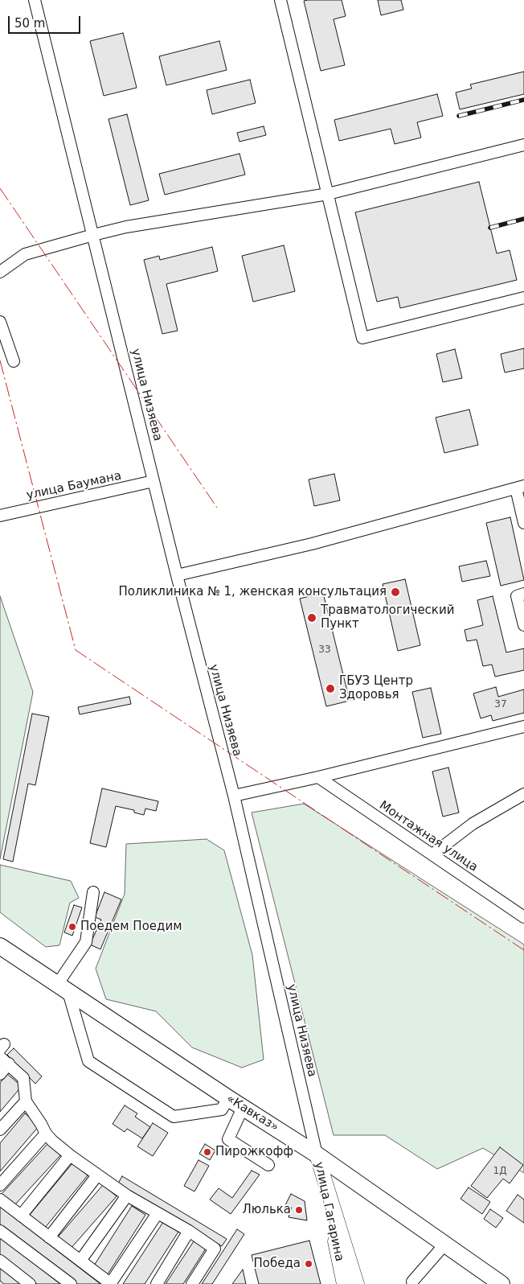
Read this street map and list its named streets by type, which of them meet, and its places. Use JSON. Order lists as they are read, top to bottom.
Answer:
{
  "streets": {
    "highway": ["«Кавказ»"],
    "main road": ["улица Гагарина"],
    "street": ["улица Низяева", "улица Баумана", "Монтажная улица"]
  },
  "crossings": [
    ["улица Низяева", "улица Баумана"],
    ["улица Низяева", "«Кавказ»"],
    ["улица Низяева", "улица Гагарина"],
    ["«Кавказ»", "улица Гагарина"]
  ],
  "places": [
    "Поликлиника № 1, женская консультация",
    "Травматологический Пункт",
    "ГБУЗ Центр Здоровья",
    "Поедем Поедим",
    "Пирожкофф",
    "Люлька",
    "Победа"
  ],
  "house_numbers": ["33", "37", "1Д"],
  "scale_bar": "50 m"
}
